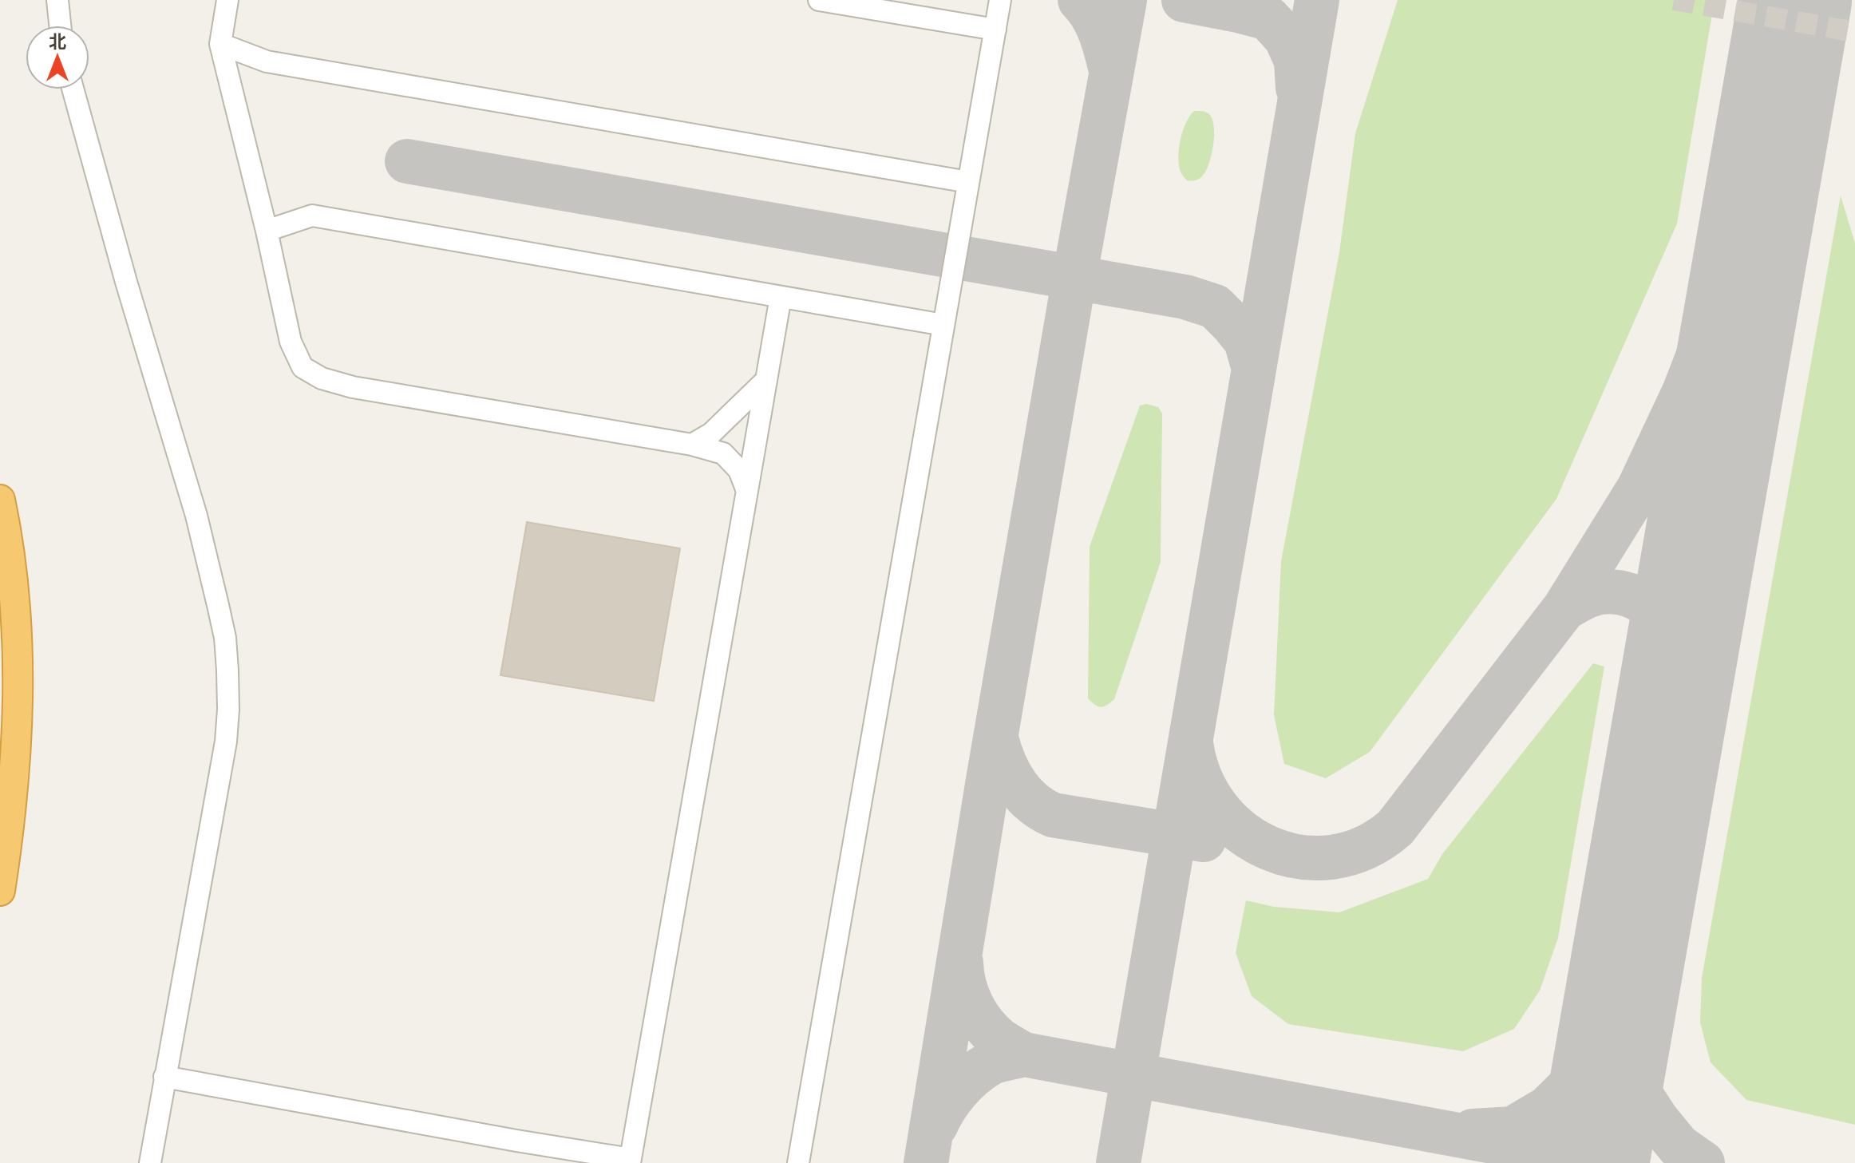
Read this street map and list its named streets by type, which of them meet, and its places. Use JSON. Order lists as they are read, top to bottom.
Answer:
{
  "north": "top"
}
